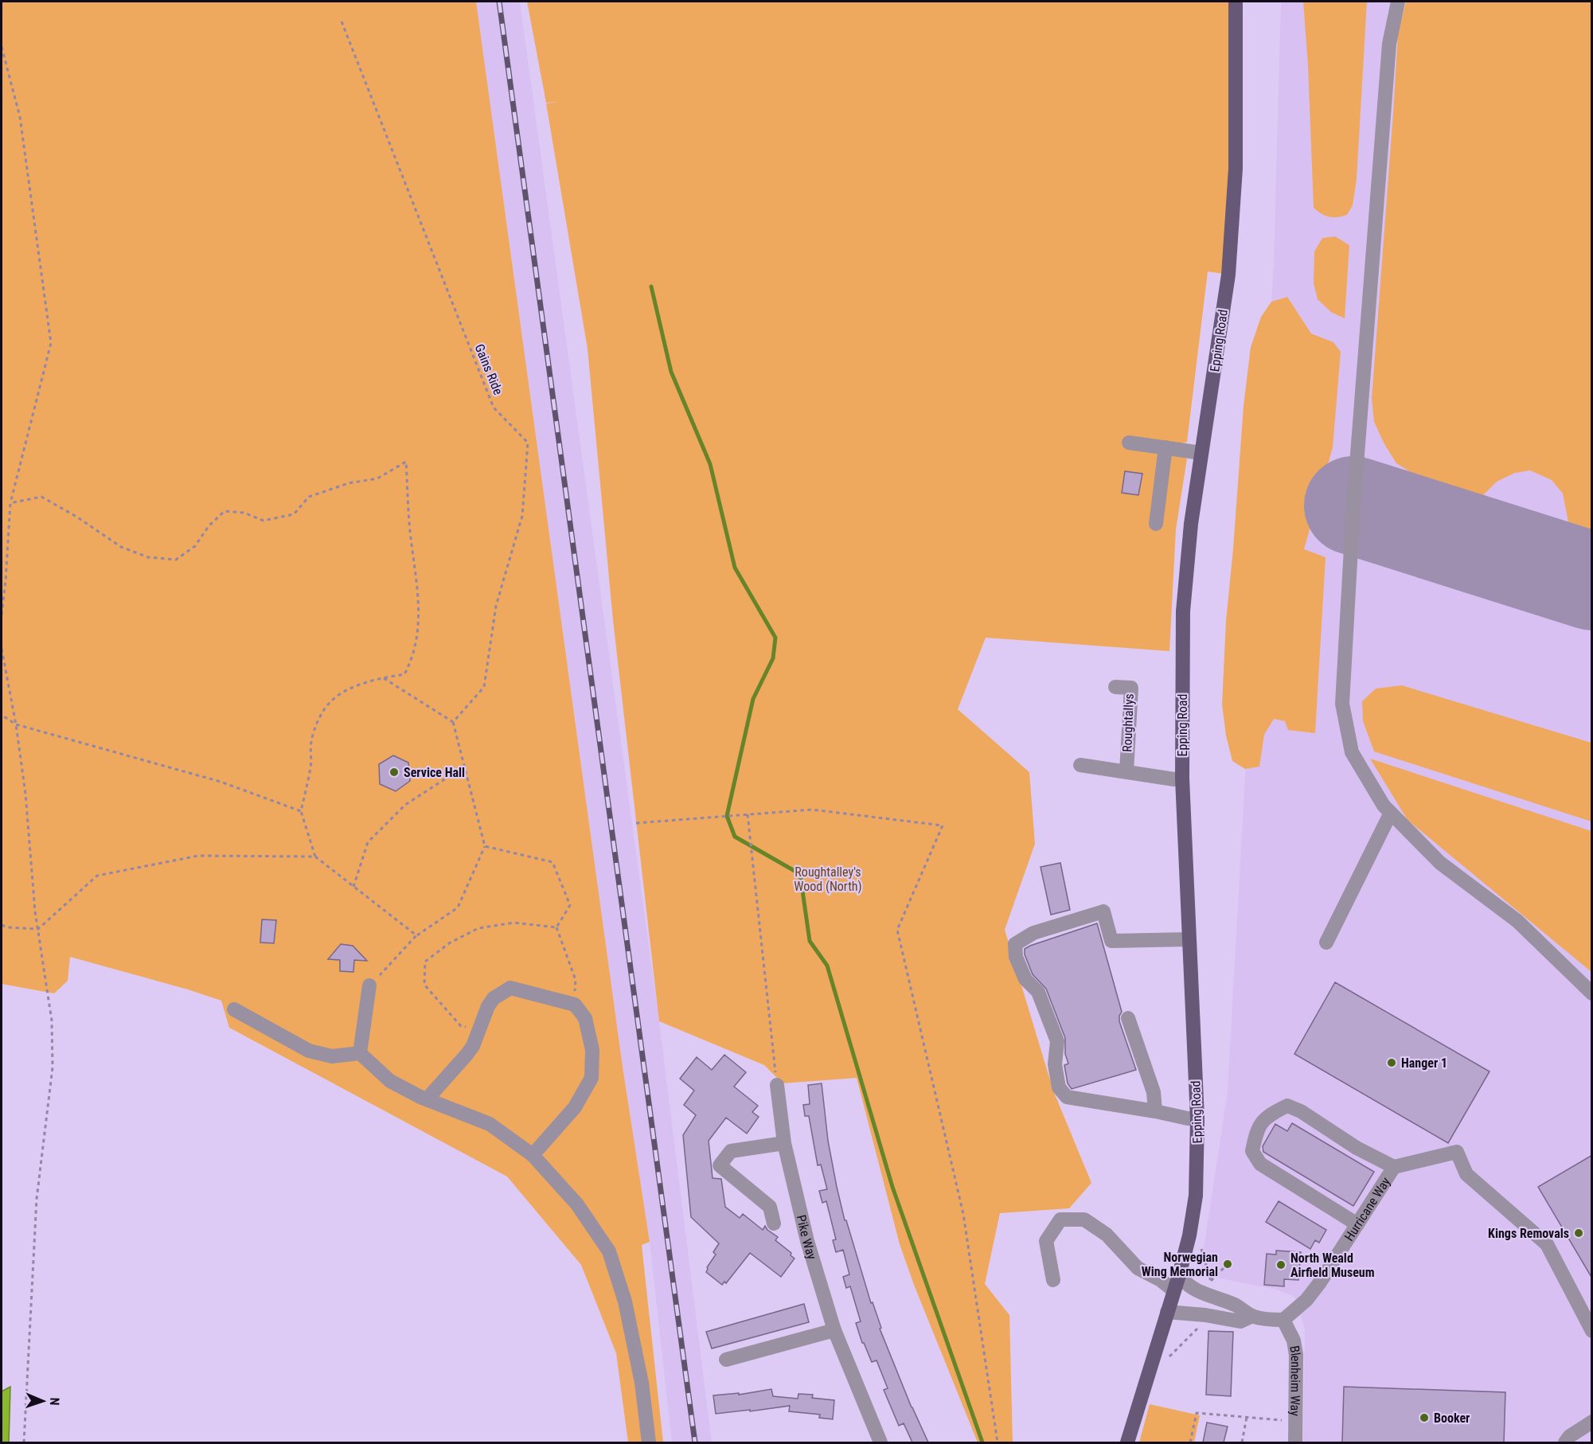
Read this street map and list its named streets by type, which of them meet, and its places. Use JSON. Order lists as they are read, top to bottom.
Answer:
{
  "streets": {
    "main road": ["Epping Road"],
    "street": [
      "Roughtallys",
      "Hurricane Way",
      "Pike Way",
      "Blenheim Way"
    ],
    "path": ["Gains Ride"]
  },
  "crossings": [
    ["Epping Road", "Roughtallys"],
    ["Hurricane Way", "Blenheim Way"]
  ],
  "parks": ["Roughtalley's Wood (North)"],
  "places": [
    "Service Hall",
    "Hanger 1",
    "Kings Removals",
    "Norwegian Wing Memorial",
    "North Weald Airfield Museum",
    "Booker"
  ],
  "north": "right"
}
